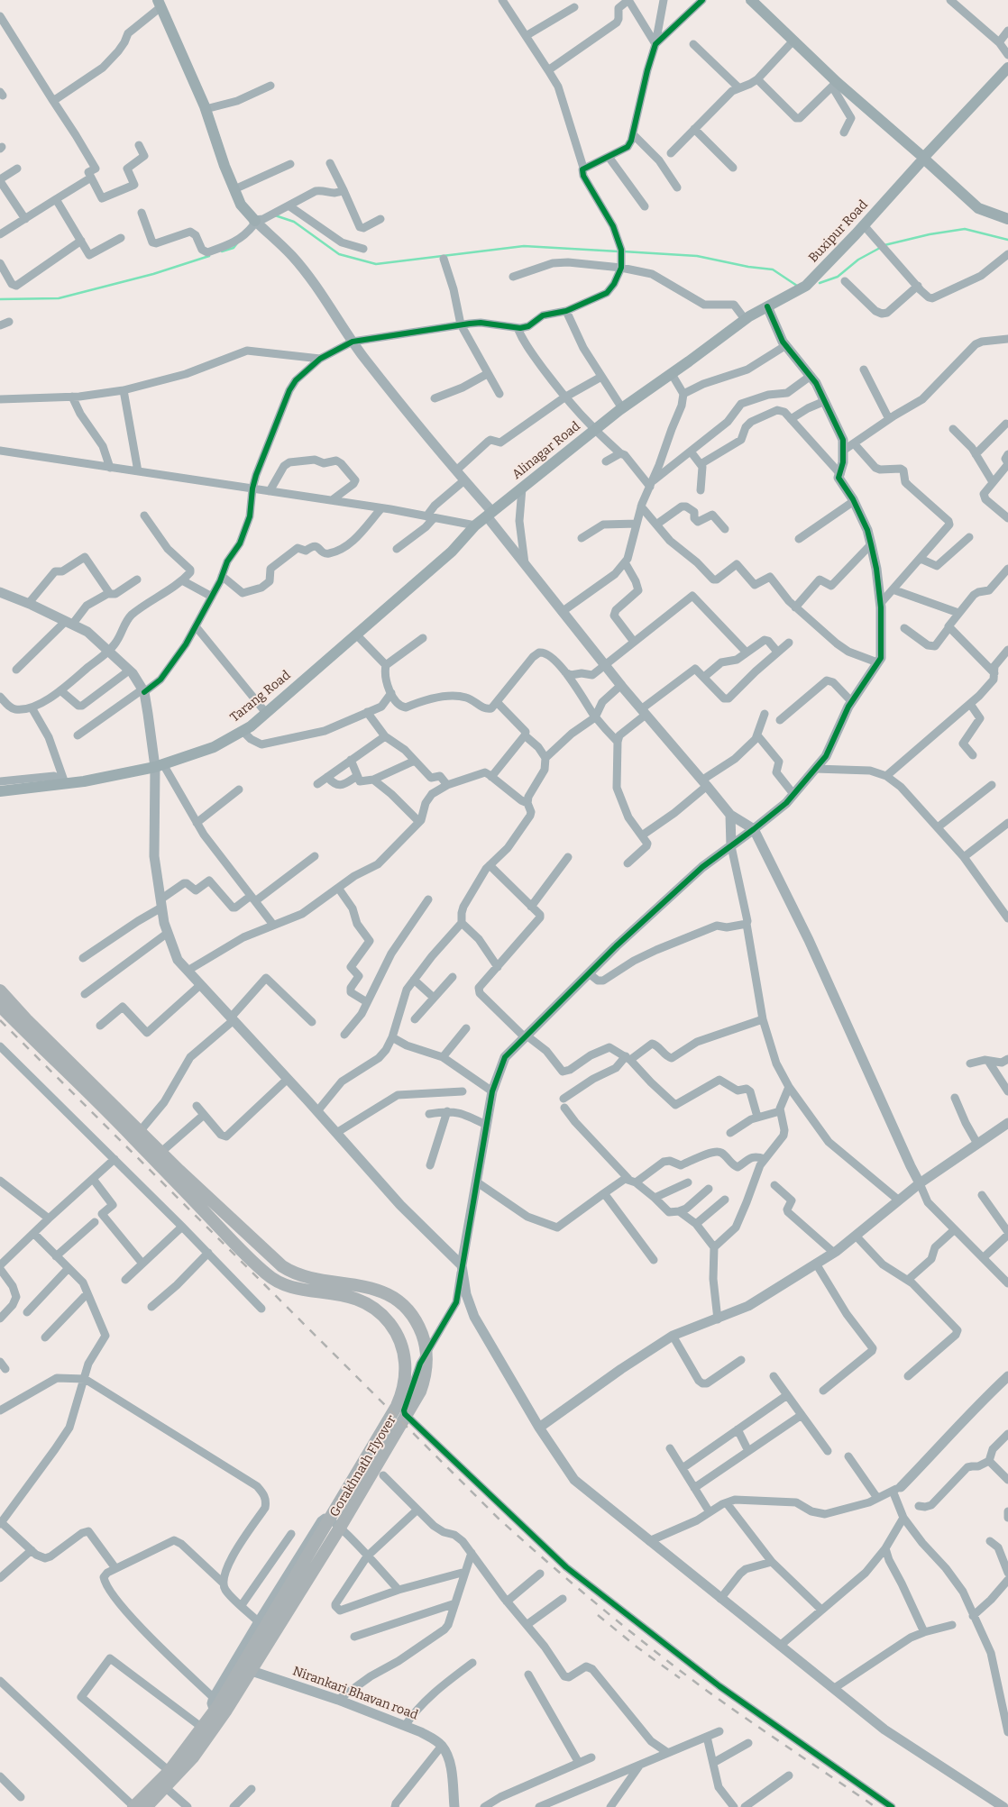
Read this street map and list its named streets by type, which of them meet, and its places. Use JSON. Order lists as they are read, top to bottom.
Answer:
{
  "streets": {
    "main road": [
      "Buxipur Road",
      "Alinagar Road",
      "Tarang Road",
      "Gorakhnath Flyover"
    ],
    "street": ["Nirankari Bhavan road"]
  },
  "crossings": [
    ["Buxipur Road", "Alinagar Road"],
    ["Alinagar Road", "Tarang Road"],
    ["Gorakhnath Flyover", "Nirankari Bhavan road"]
  ]
}
